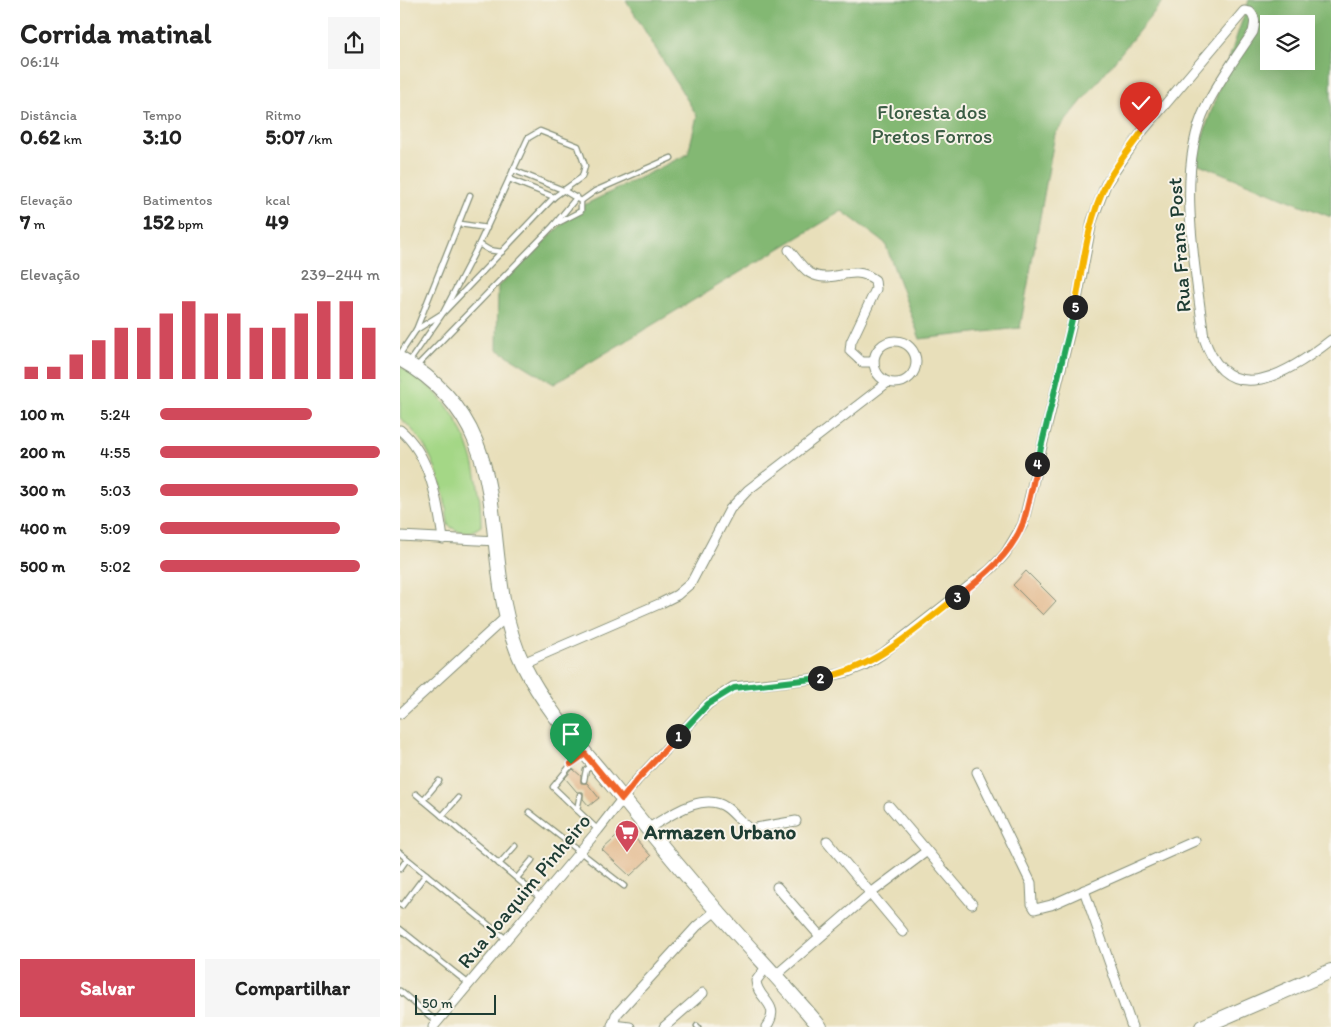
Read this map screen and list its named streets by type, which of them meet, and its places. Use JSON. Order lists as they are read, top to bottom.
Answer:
{
  "streets": {
    "street": ["Rua Frans Post", "Rua Joaquim Pinheiro"]
  },
  "crossings": [
    ["Rua Frans Post", "Rua Joaquim Pinheiro"]
  ],
  "parks": ["Floresta dos Pretos Forros"],
  "places": {
    "supermarket": ["Armazen Urbano"]
  },
  "scale_bar": "50 m",
  "page": {
    "heading": ["Corrida matinal", "06:14"],
    "stats": [
      ["Distância", "0.62 km"],
      ["Tempo", "3:10"],
      ["Ritmo", "5:07 /km"],
      ["Elevação", "7 m"],
      ["Batimentos", "152 bpm"],
      ["kcal", "49"]
    ],
    "chart": ["Elevação", "239–244 m"],
    "pins": [
      "5",
      "4",
      "3",
      "2",
      "1"
    ],
    "list": [
      {
        "name": "100 m",
        "note": "5:24"
      },
      {
        "name": "200 m",
        "note": "4:55"
      },
      {
        "name": "300 m",
        "note": "5:03"
      },
      {
        "name": "400 m",
        "note": "5:09"
      },
      {
        "name": "500 m",
        "note": "5:02"
      }
    ],
    "buttons": ["Salvar", "Compartilhar"],
    "scale": "50 m"
  }
}
